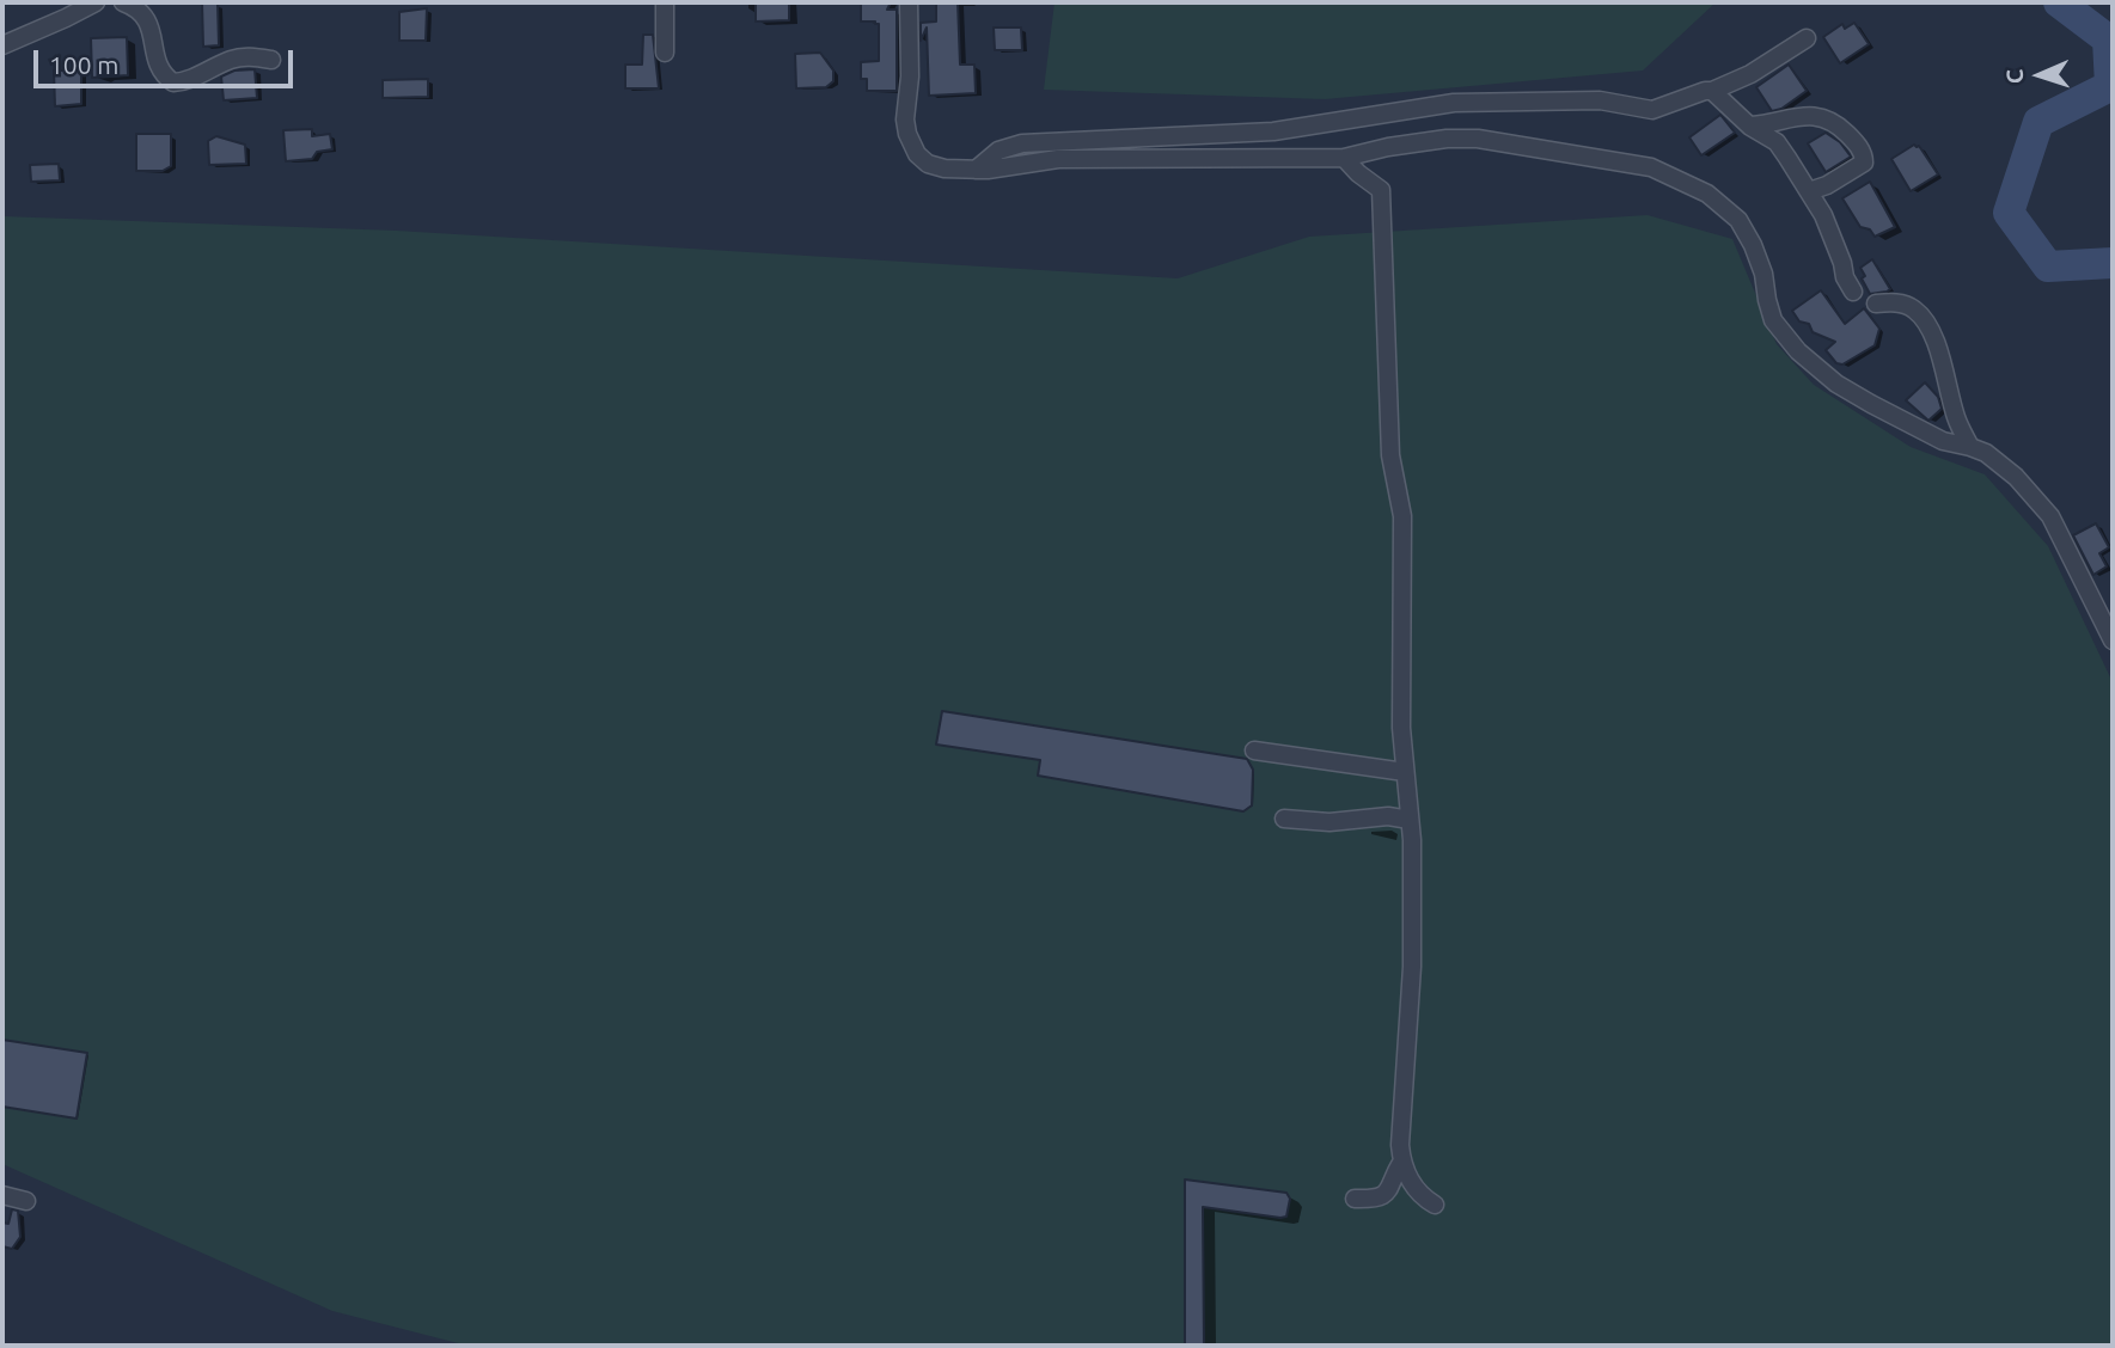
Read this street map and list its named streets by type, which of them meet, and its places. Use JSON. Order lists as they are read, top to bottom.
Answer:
{
  "scale_bar": "100 m",
  "north": "left"
}
